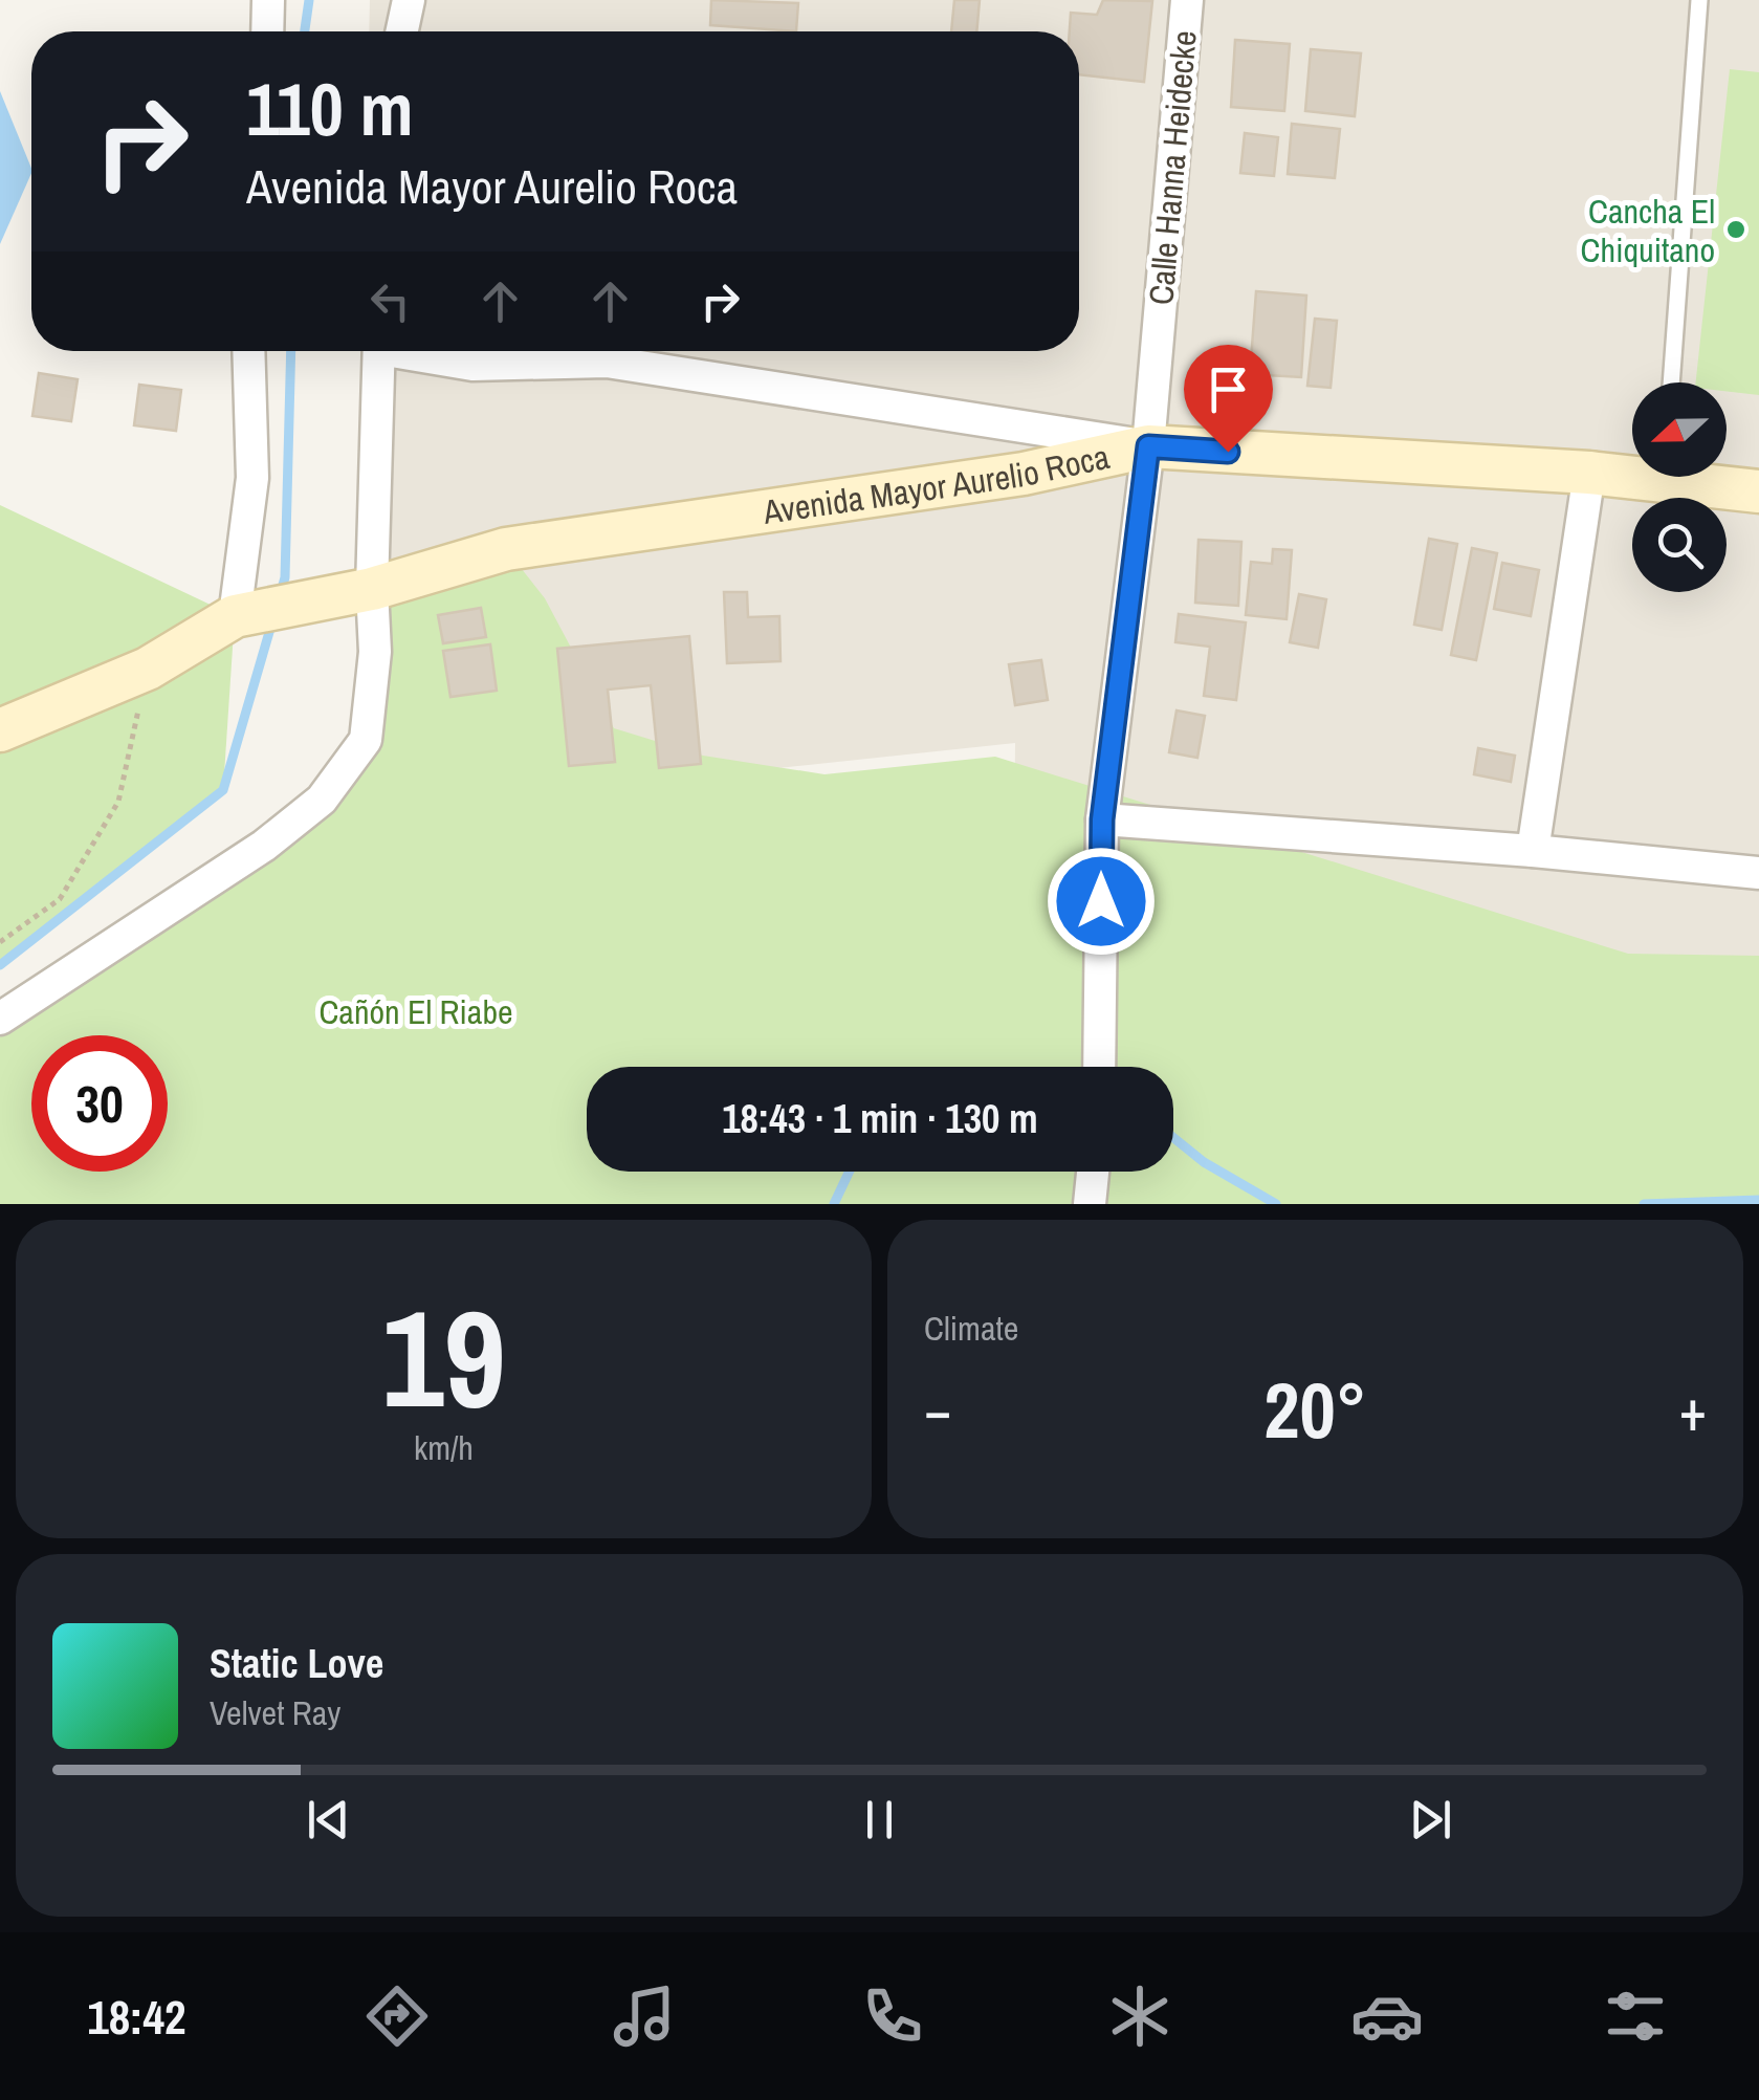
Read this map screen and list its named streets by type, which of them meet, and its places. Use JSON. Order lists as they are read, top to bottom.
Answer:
{
  "streets": {
    "main road": ["Avenida Mayor Aurelio Roca"],
    "street": ["Calle Hanna Heidecke"]
  },
  "crossings": [
    ["Calle Hanna Heidecke", "Avenida Mayor Aurelio Roca"]
  ],
  "parks": ["Cañón El Riabe"],
  "places": ["Cancha El Chiquitano"],
  "north": "left",
  "page": {
    "turn": ["110 m", "Avenida Mayor Aurelio Roca"],
    "limit": "30",
    "trip": "18:43 · 1 min · 130 m",
    "tile": [
      ["19", "km/h"],
      "Climate"
    ],
    "heat": ["−", "20°", "+"],
    "song": ["Static Love", "Velvet Ray"],
    "tabs": "18:42"
  }
}
